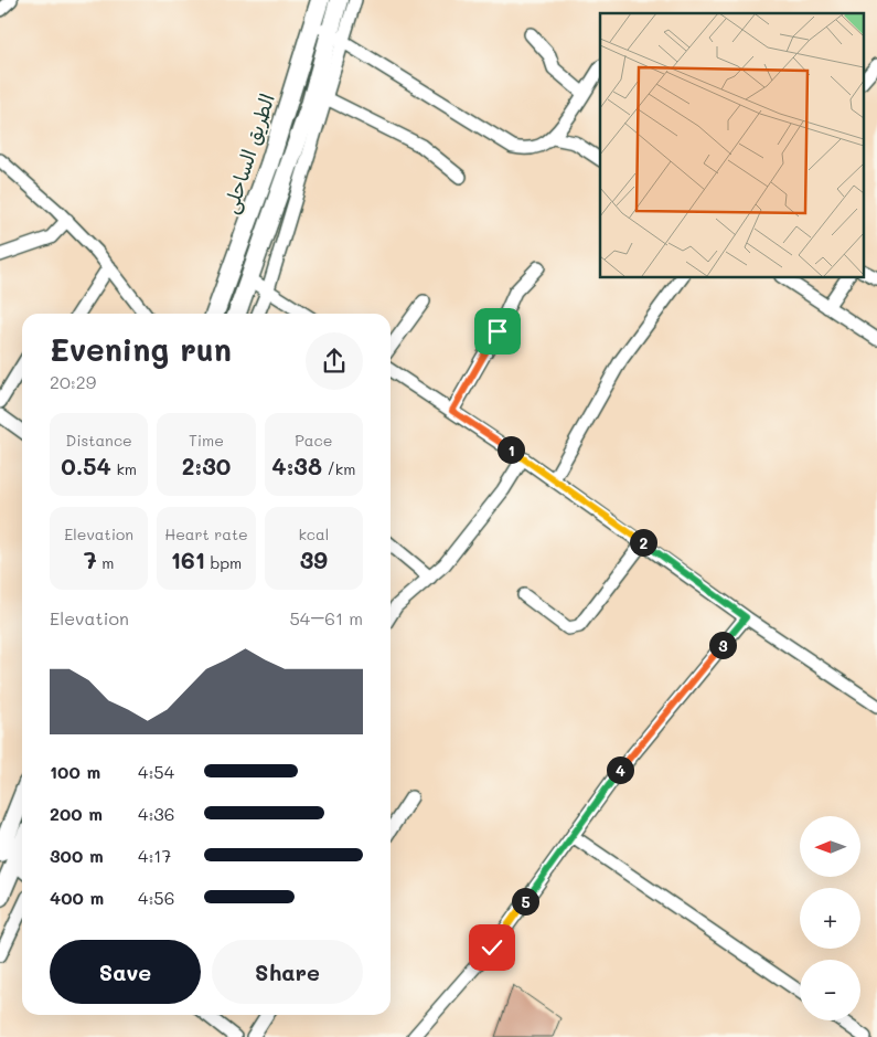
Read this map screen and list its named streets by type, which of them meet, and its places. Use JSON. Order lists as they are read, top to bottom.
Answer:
{
  "streets": {
    "highway": ["الطريق الساحلى"]
  },
  "north": "left",
  "page": {
    "heading": ["Evening run", "20:29"],
    "stats": [
      ["Distance", "0.54 km"],
      ["Time", "2:30"],
      ["Pace", "4:38 /km"],
      ["Elevation", "7 m"],
      ["Heart rate", "161 bpm"],
      ["kcal", "39"]
    ],
    "pins": [
      "1",
      "2",
      "3",
      "4",
      "5"
    ],
    "chart": ["Elevation", "54–61 m"],
    "list": [
      {
        "name": "100 m",
        "note": "4:54"
      },
      {
        "name": "200 m",
        "note": "4:36"
      },
      {
        "name": "300 m",
        "note": "4:17"
      },
      {
        "name": "400 m",
        "note": "4:56"
      }
    ],
    "map_buttons": ["+", "−"],
    "buttons": ["Save", "Share"]
  }
}
